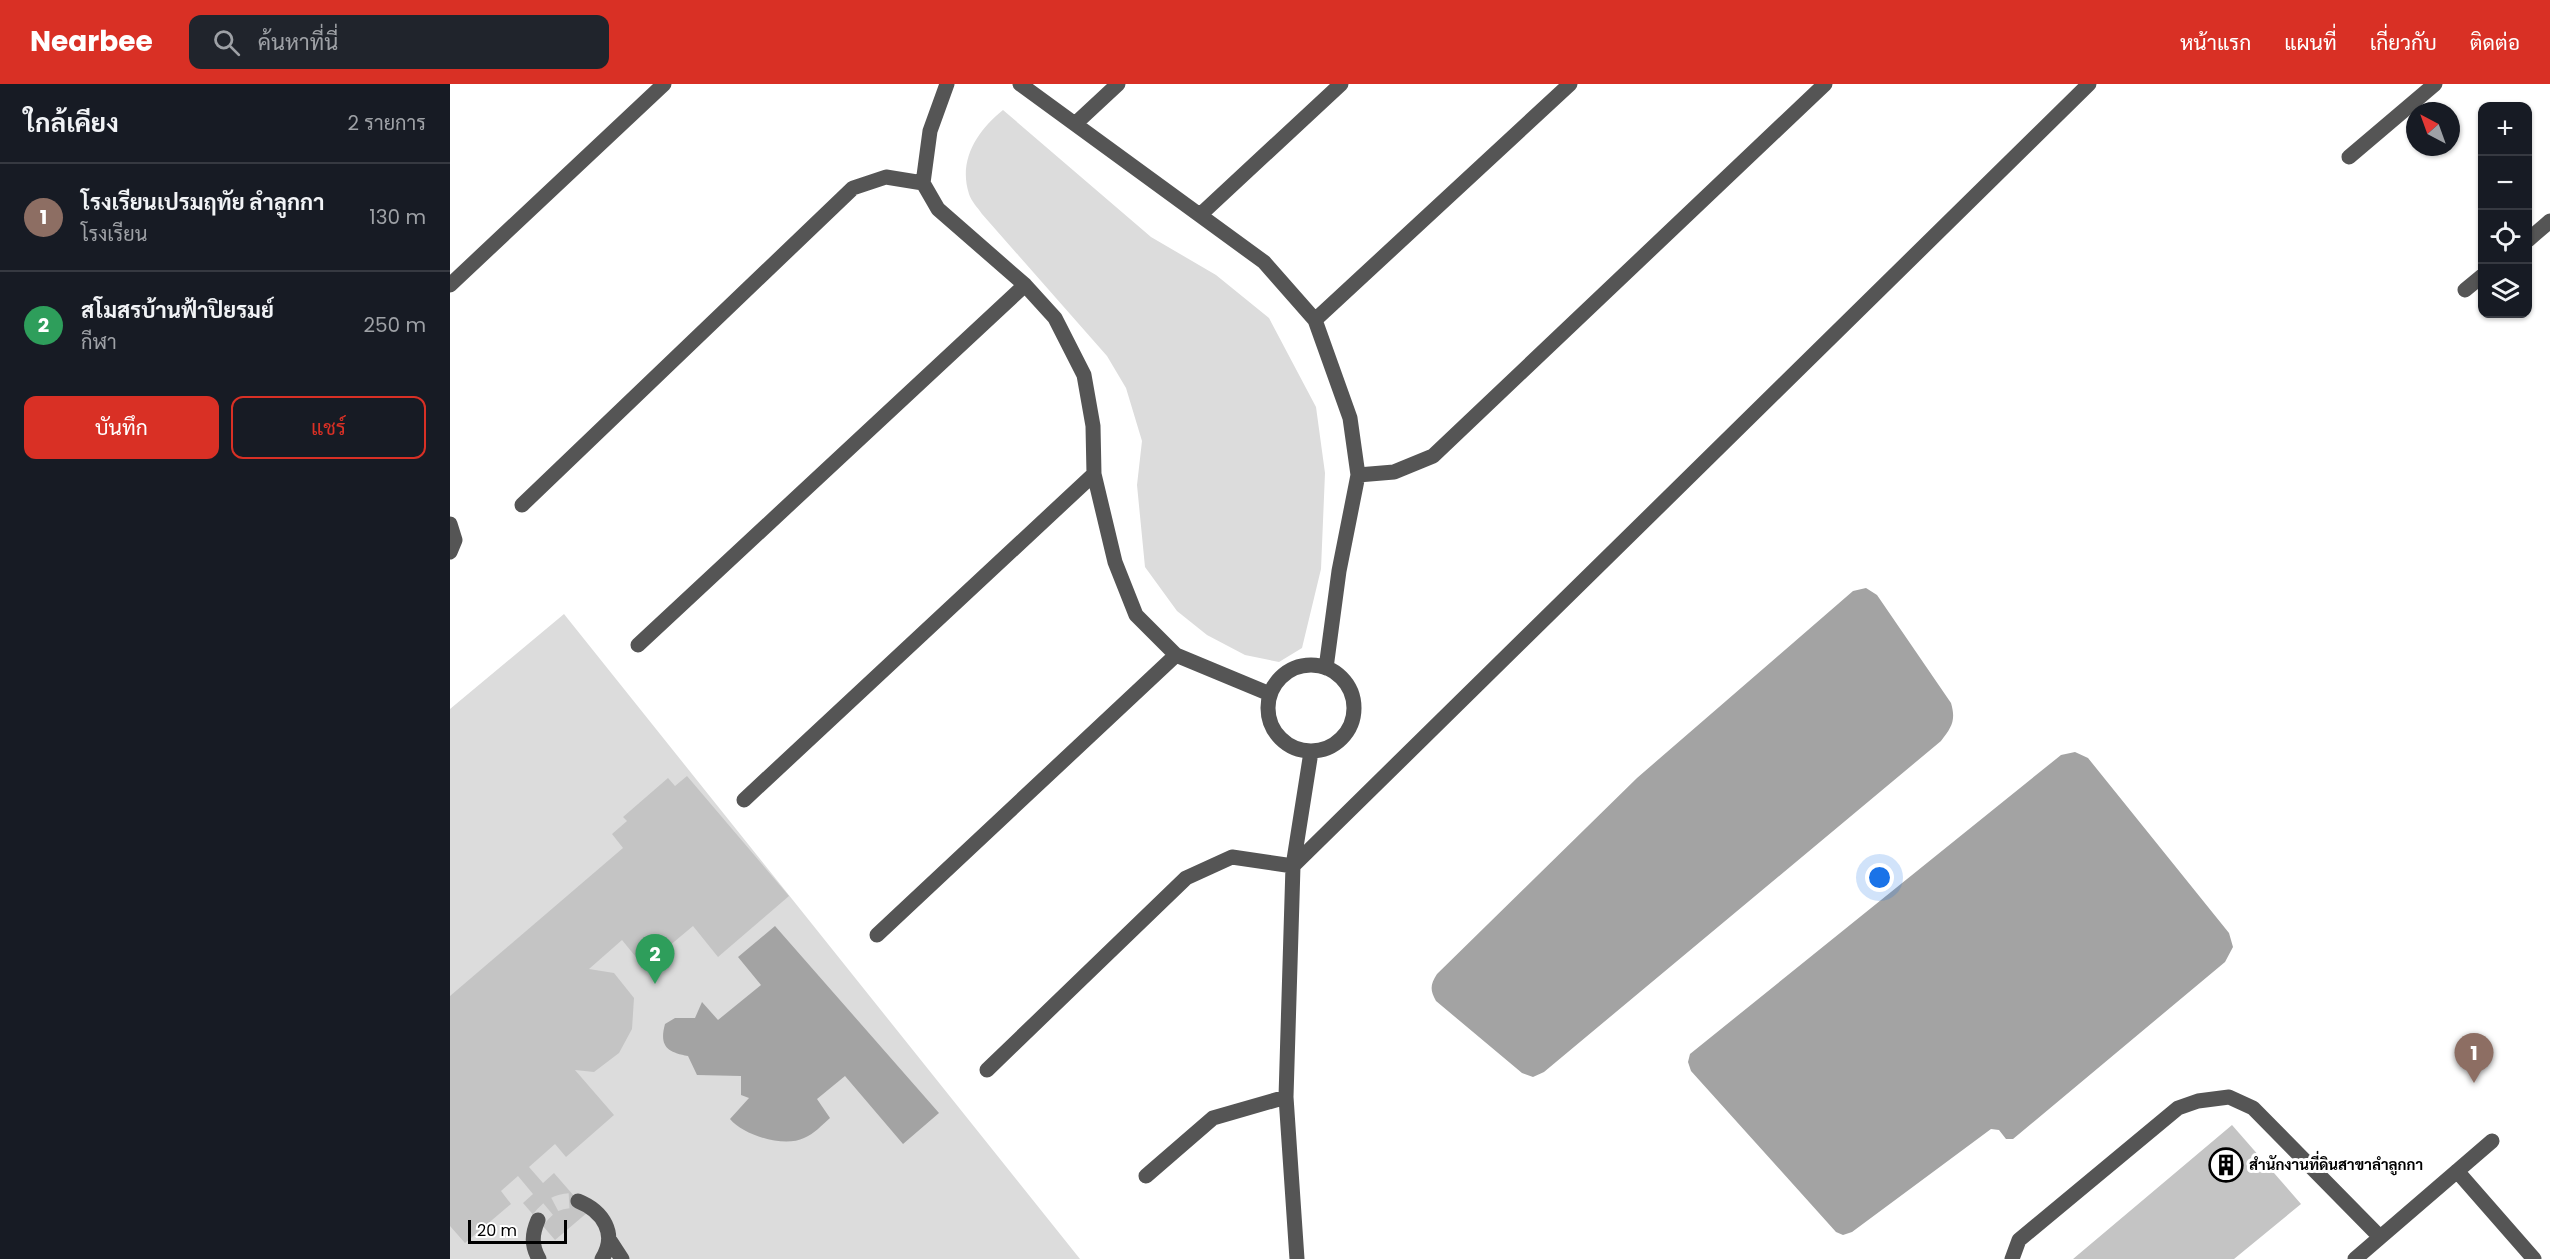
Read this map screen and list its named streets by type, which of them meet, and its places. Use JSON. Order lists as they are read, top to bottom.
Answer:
{
  "places": {
    "building": ["สำนักงานที่ดินสาขาลำลูกกา"]
  },
  "scale_bar": "20 m",
  "north": "top left",
  "page": {
    "header": "Nearbee",
    "search": "ค้นหาที่นี่",
    "nav": [
      "หน้าแรก",
      "แผนที่",
      "เกี่ยวกับ",
      "ติดต่อ"
    ],
    "heading": ["ใกล้เคียง", "2 รายการ"],
    "map_buttons": ["+", "−"],
    "list": [
      {
        "mark": "1",
        "name": "โรงเรียนเปรมฤทัย ลำลูกกา",
        "note": "โรงเรียน",
        "value": "130 m"
      },
      {
        "mark": "2",
        "name": "สโมสรบ้านฟ้าปิยรมย์",
        "note": "กีฬา",
        "value": "250 m"
      }
    ],
    "buttons": ["บันทึก", "แชร์"],
    "pins": ["2", "1"],
    "scale": "20 m"
  }
}
